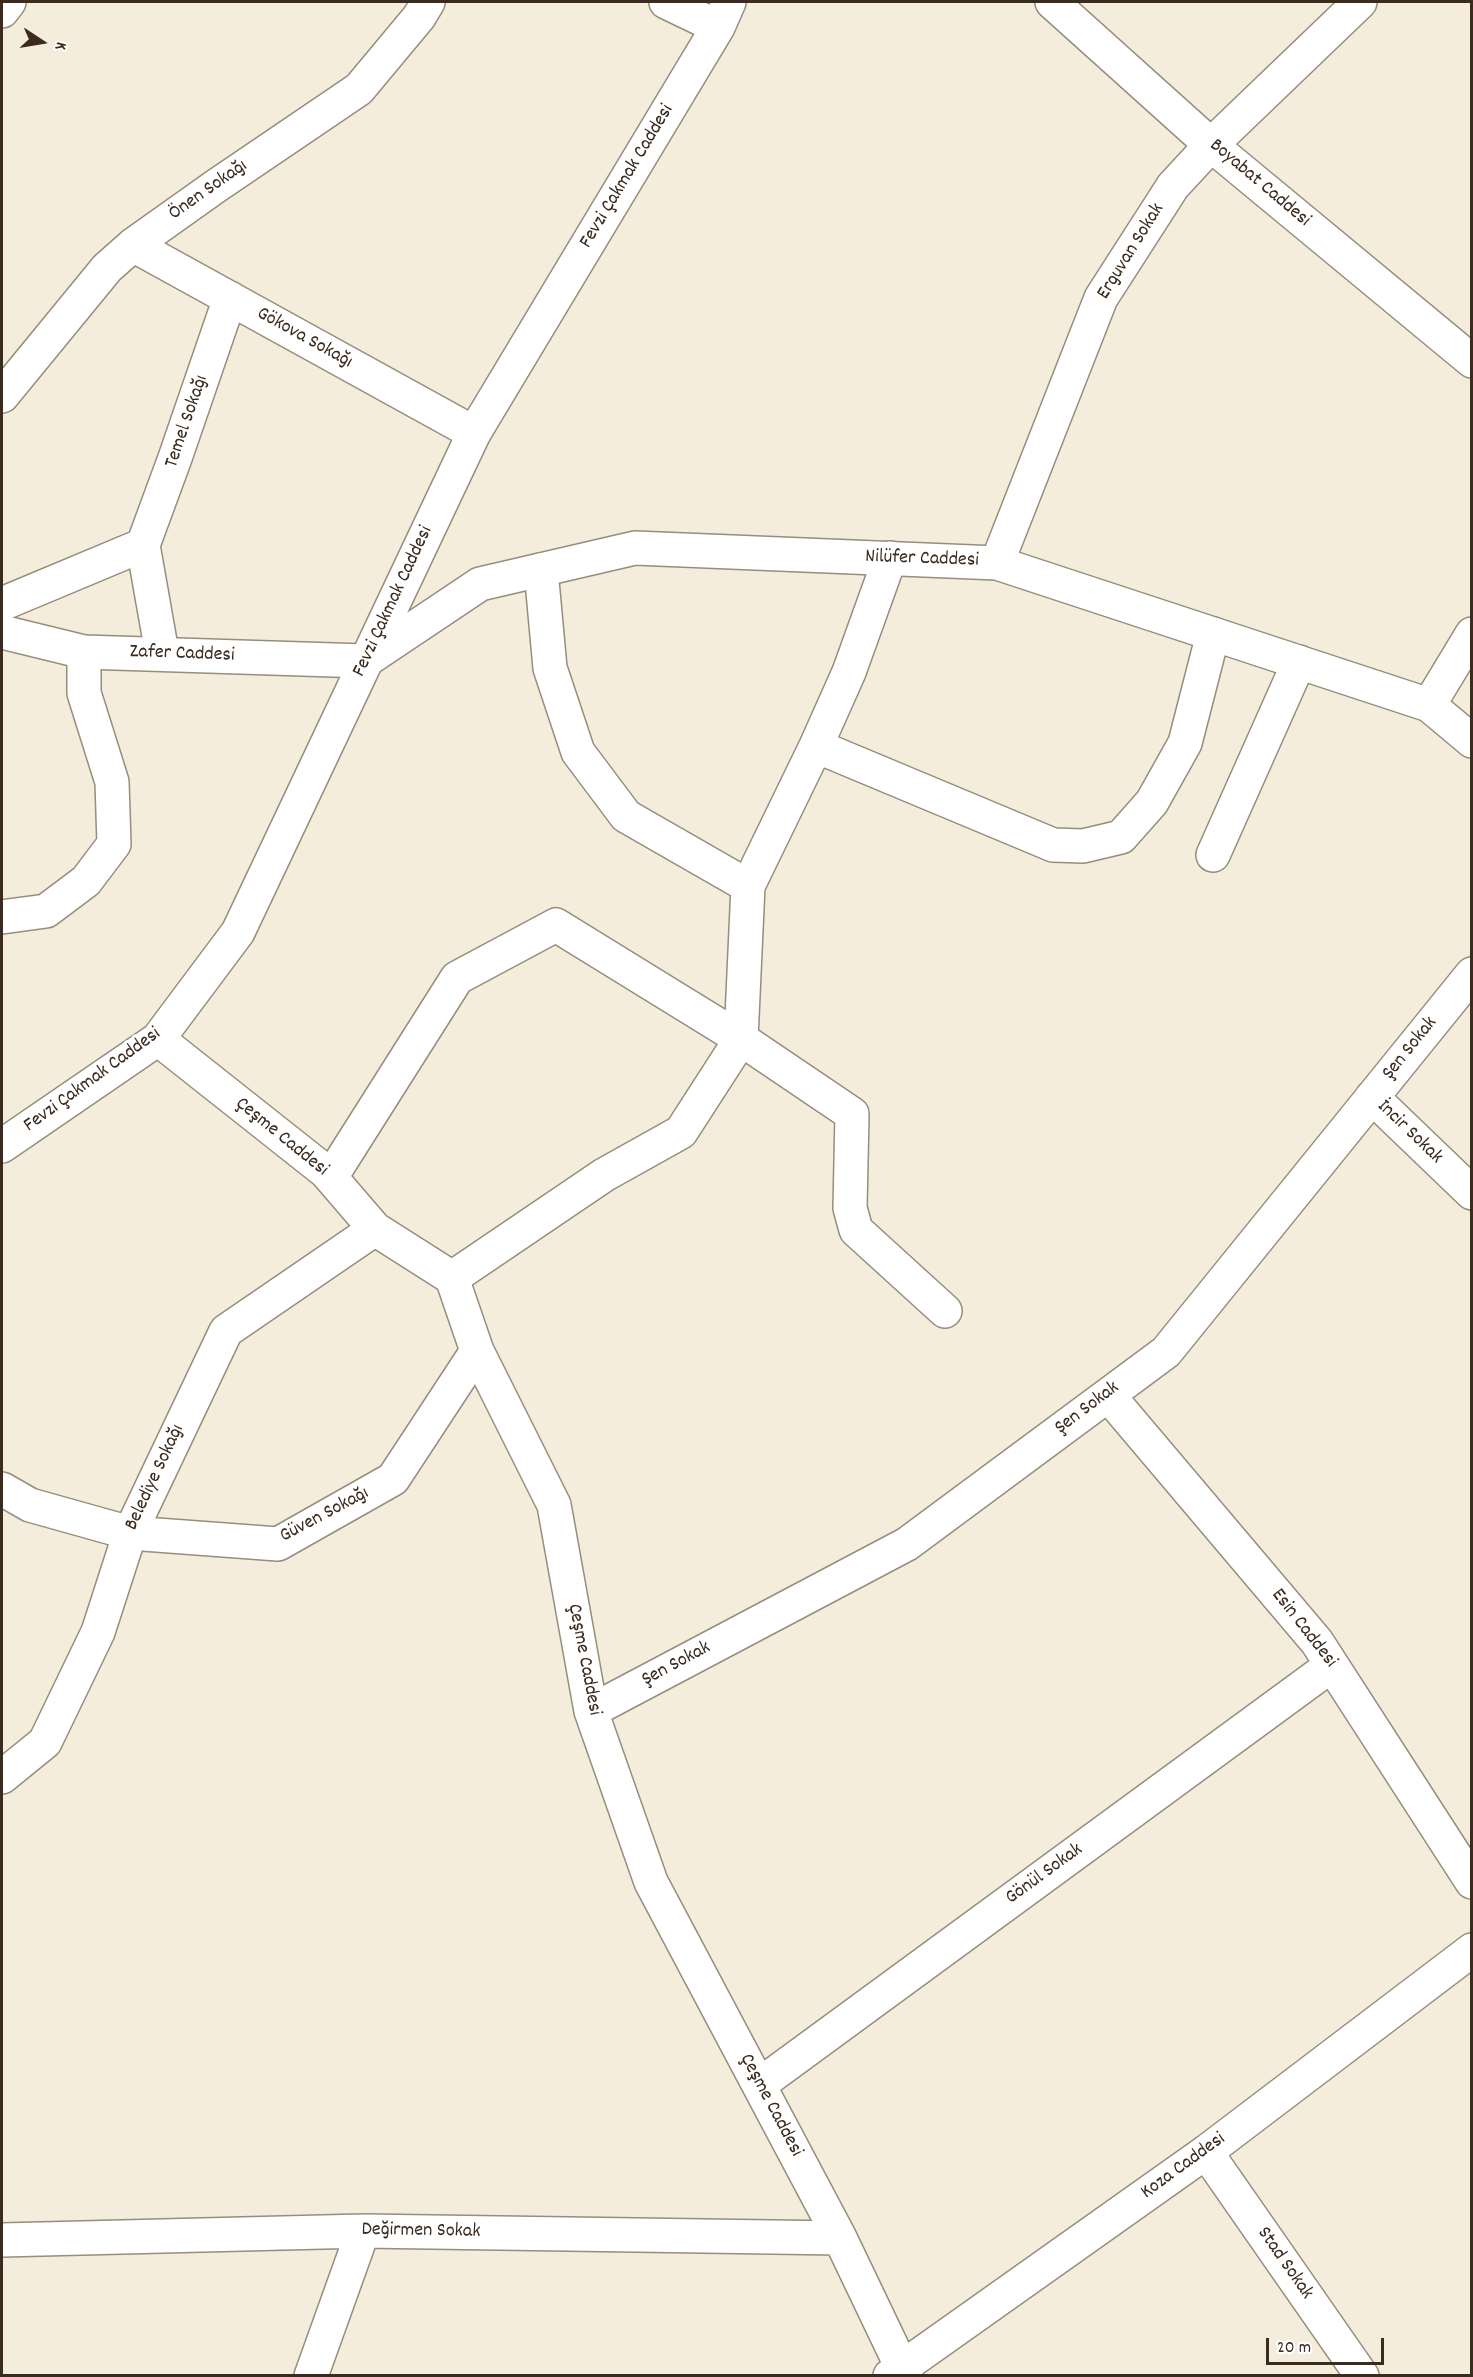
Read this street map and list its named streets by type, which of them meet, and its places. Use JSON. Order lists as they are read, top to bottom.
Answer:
{
  "streets": {
    "street": [
      "Fevzi Çakmak Caddesi",
      "Boyabat Caddesi",
      "Önen Sokağı",
      "Erguvan Sokak",
      "Gökova Sokağı",
      "Temel Sokağı",
      "Nilüfer Caddesi",
      "Zafer Caddesi",
      "Şen Sokak",
      "İncir Sokak",
      "Çeşme Caddesi",
      "Belediye Sokağı",
      "Güven Sokağı",
      "Esin Caddesi",
      "Gönül Sokak",
      "Koza Caddesi",
      "Değirmen Sokak",
      "Stad Sokak"
    ]
  },
  "crossings": [
    ["Fevzi Çakmak Caddesi", "Gökova Sokağı"],
    ["Fevzi Çakmak Caddesi", "Nilüfer Caddesi"],
    ["Fevzi Çakmak Caddesi", "Zafer Caddesi"],
    ["Fevzi Çakmak Caddesi", "Çeşme Caddesi"],
    ["Boyabat Caddesi", "Erguvan Sokak"],
    ["Önen Sokağı", "Gökova Sokağı"],
    ["Erguvan Sokak", "Nilüfer Caddesi"],
    ["Gökova Sokağı", "Temel Sokağı"],
    ["Nilüfer Caddesi", "Zafer Caddesi"],
    ["Şen Sokak", "İncir Sokak"],
    ["Şen Sokak", "Çeşme Caddesi"],
    ["Şen Sokak", "Esin Caddesi"],
    ["Çeşme Caddesi", "Belediye Sokağı"],
    ["Çeşme Caddesi", "Güven Sokağı"],
    ["Çeşme Caddesi", "Gönül Sokak"],
    ["Çeşme Caddesi", "Koza Caddesi"],
    ["Çeşme Caddesi", "Değirmen Sokak"],
    ["Belediye Sokağı", "Güven Sokağı"],
    ["Esin Caddesi", "Gönül Sokak"],
    ["Koza Caddesi", "Stad Sokak"]
  ],
  "scale_bar": "20 m",
  "north": "right"
}
